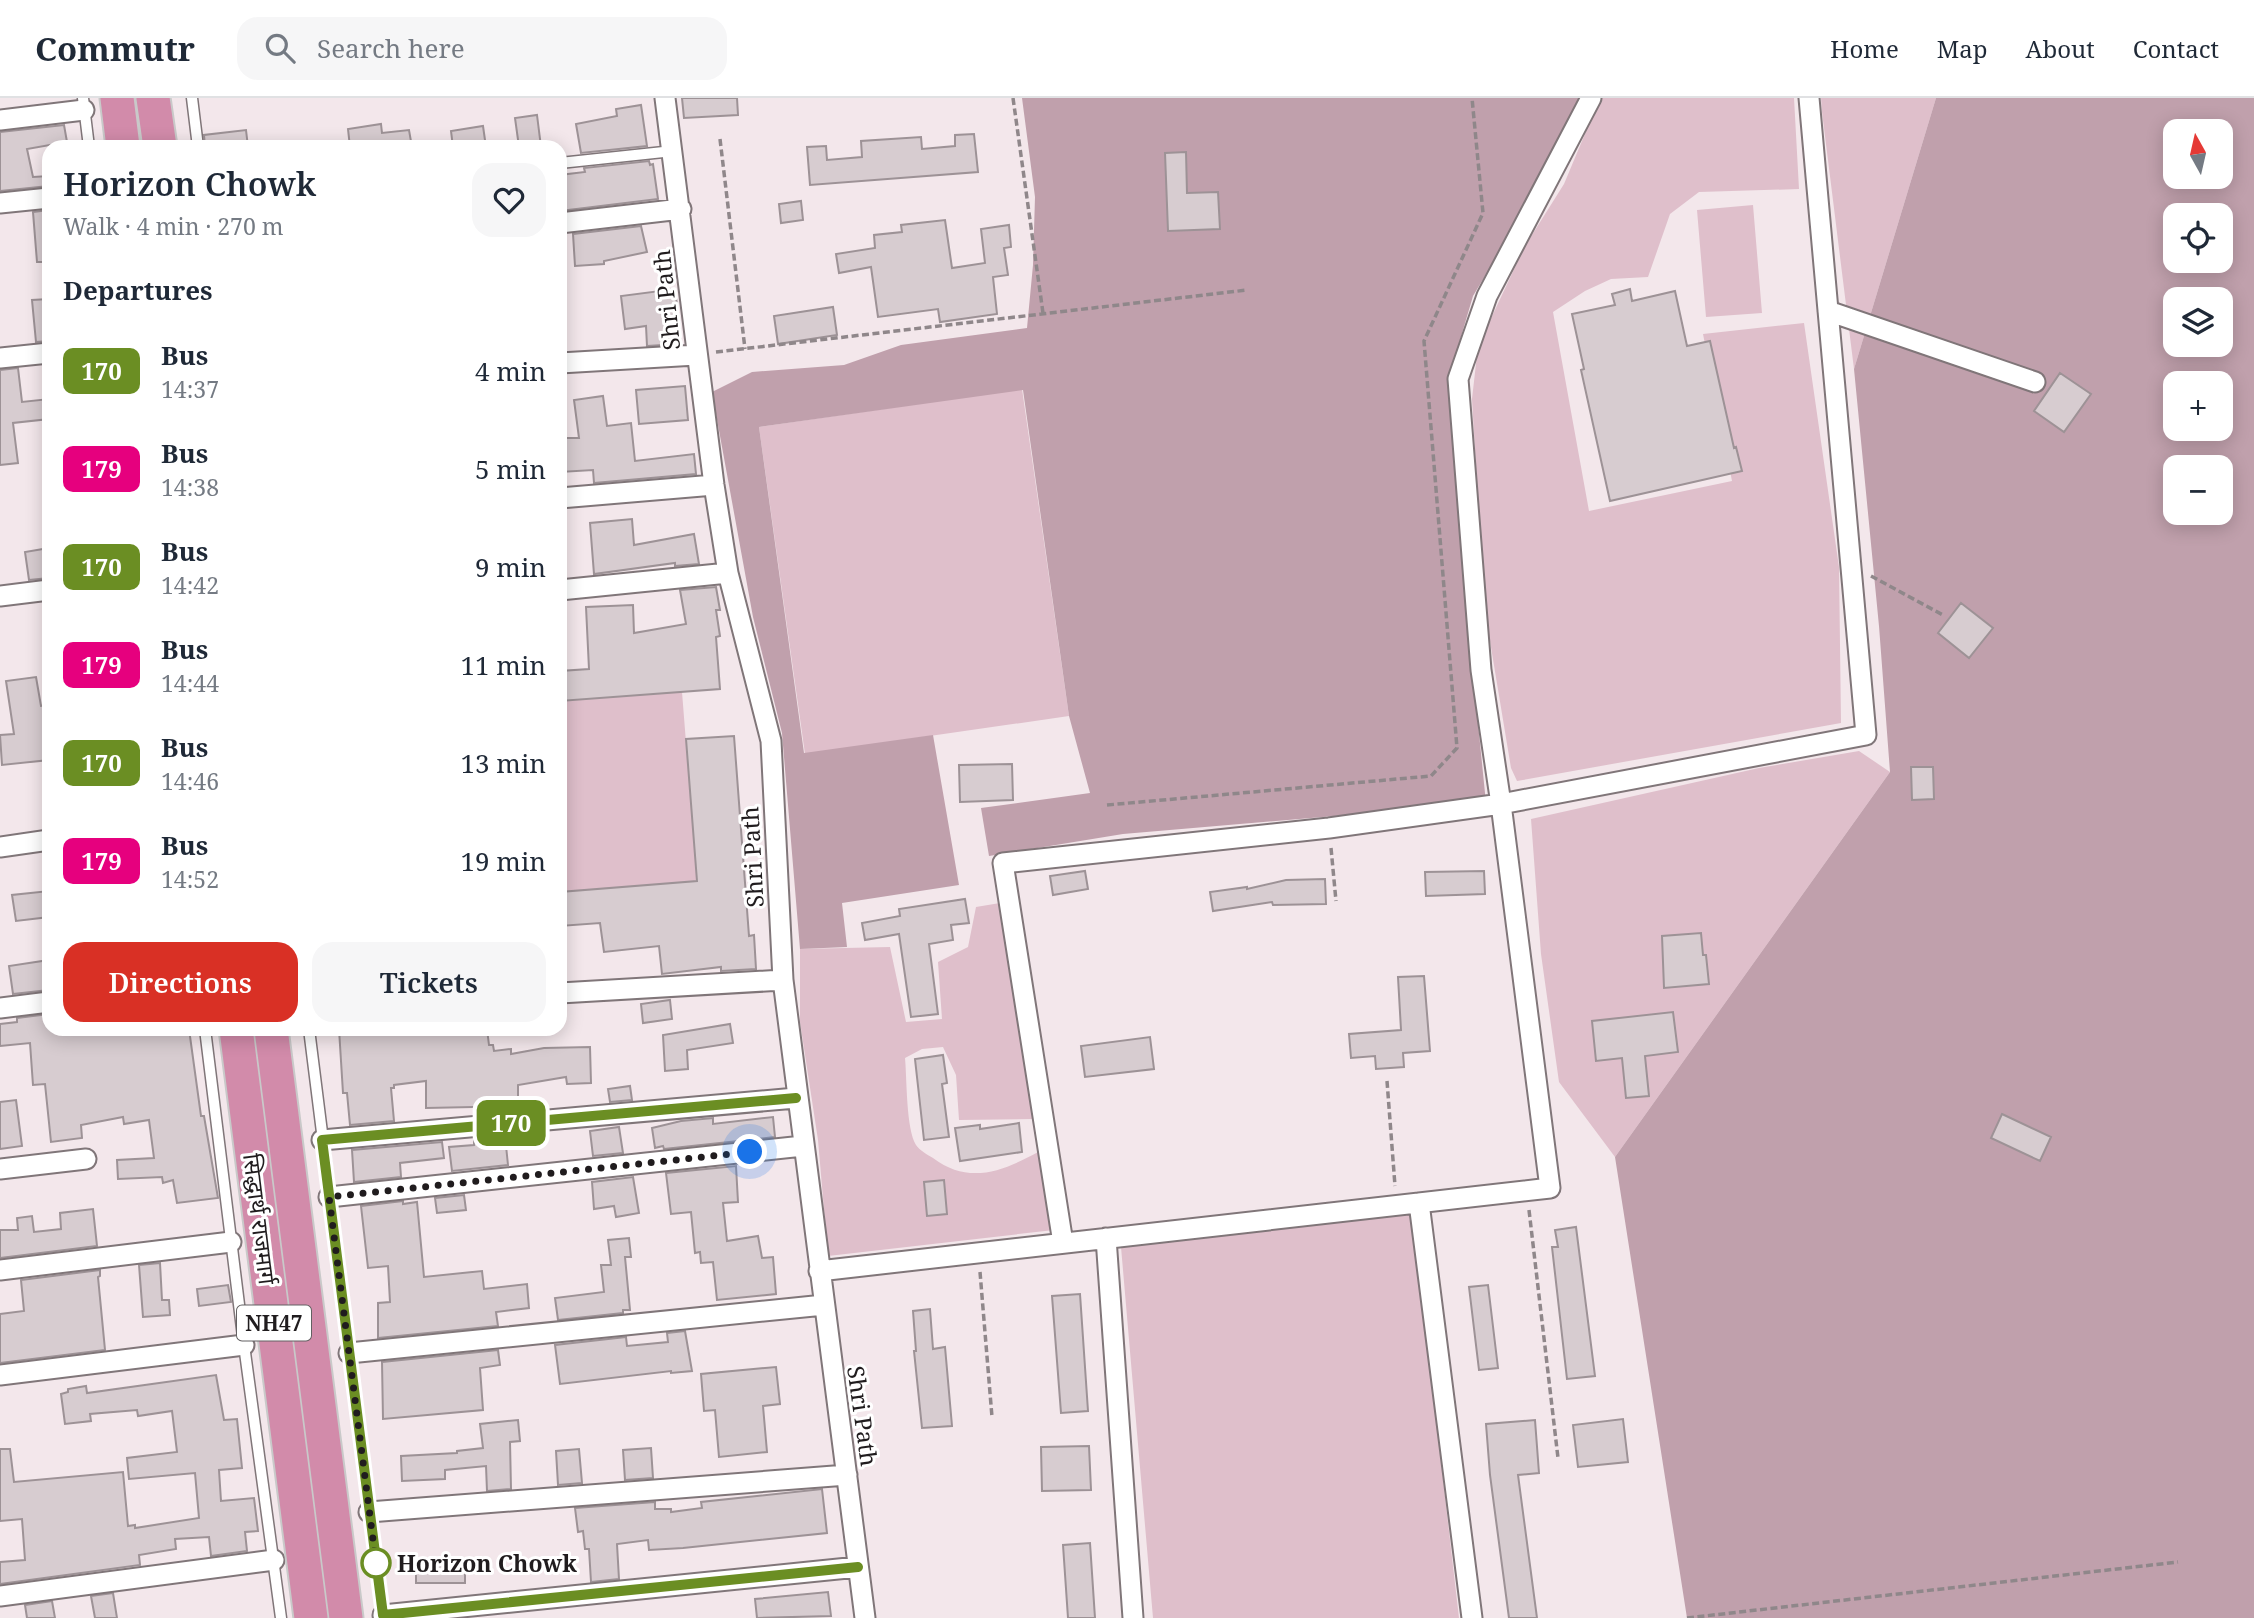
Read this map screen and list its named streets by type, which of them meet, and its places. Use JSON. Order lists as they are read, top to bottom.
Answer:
{
  "streets": {
    "highway": ["सिद्धार्थ राजमार्ग", "NH47"],
    "street": ["Shri Path"]
  },
  "places": ["Horizon Chowk"],
  "lines": ["bus line 170"],
  "north": "top",
  "page": {
    "header": "Commutr",
    "search": "Search here",
    "nav": [
      "Home",
      "Map",
      "About",
      "Contact"
    ],
    "on_map": "170",
    "map_buttons": ["+", "−"],
    "heading": [
      ["Horizon Chowk", "Walk · 4 min · 270 m"],
      "Departures"
    ],
    "list": [
      {
        "mark": "170",
        "name": "Bus",
        "note": "14:37",
        "value": "4 min"
      },
      {
        "mark": "179",
        "name": "Bus",
        "note": "14:38",
        "value": "5 min"
      },
      {
        "mark": "170",
        "name": "Bus",
        "note": "14:42",
        "value": "9 min"
      },
      {
        "mark": "179",
        "name": "Bus",
        "note": "14:44",
        "value": "11 min"
      },
      {
        "mark": "170",
        "name": "Bus",
        "note": "14:46",
        "value": "13 min"
      },
      {
        "mark": "179",
        "name": "Bus",
        "note": "14:52",
        "value": "19 min"
      }
    ],
    "buttons": ["Directions", "Tickets"]
  }
}
